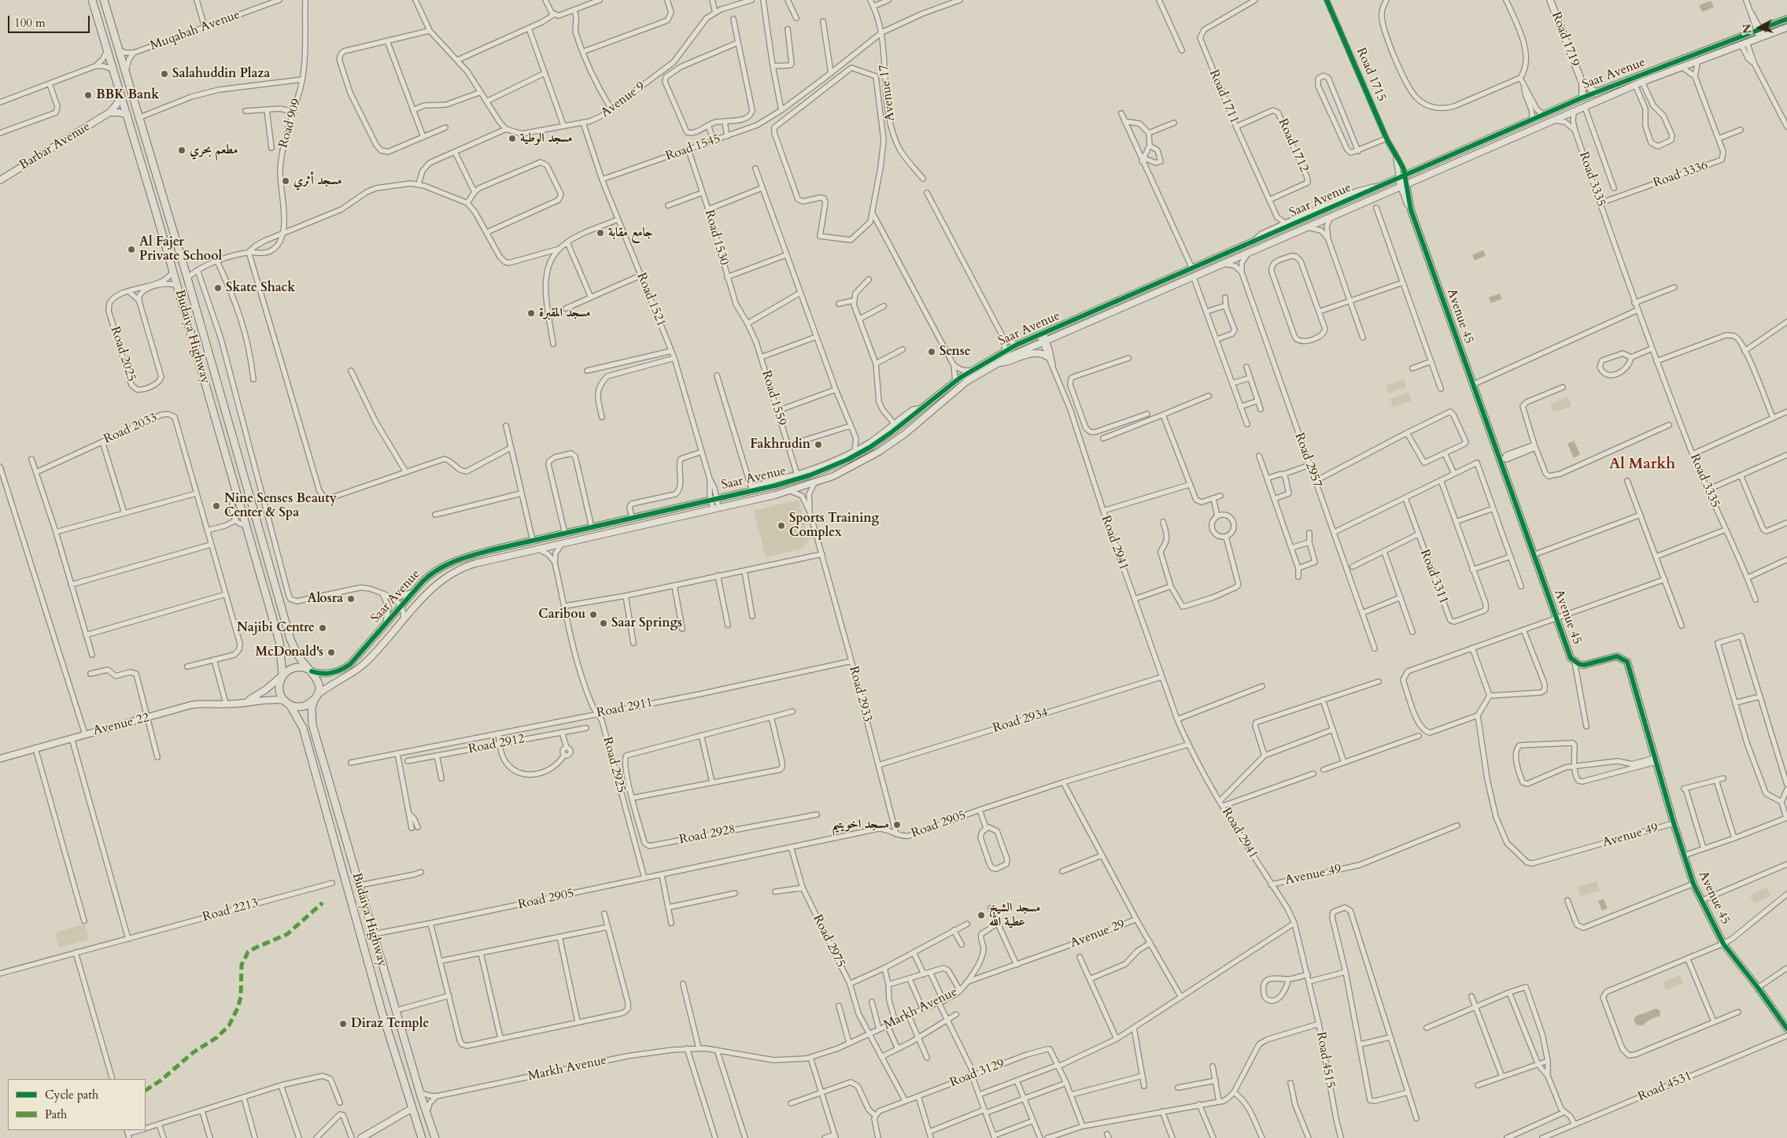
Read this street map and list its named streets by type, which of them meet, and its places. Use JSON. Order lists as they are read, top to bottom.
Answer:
{
  "streets": {
    "main road": ["Budaiya Highway"],
    "street": [
      "Muqabah Avenue",
      "Road 1719",
      "Saar Avenue",
      "Road 1715",
      "Avenue 17",
      "Road 1711",
      "Avenue 9",
      "Road 909",
      "Road 1712",
      "Barbar Avenue",
      "Road 1545",
      "Road 3336",
      "Road 3335",
      "Road 1530",
      "Road 1521",
      "Avenue 45",
      "Road 2025",
      "Road 1559",
      "Road 2033",
      "Road 2957",
      "Road 2941",
      "Road 3311",
      "Road 2933",
      "Road 2911",
      "Road 2934",
      "Avenue 22",
      "Road 2912",
      "Road 2925",
      "Road 2905",
      "Road 2928",
      "Avenue 49",
      "Road 2213",
      "Avenue 29",
      "Road 2975",
      "Markh Avenue",
      "Road 4515",
      "Road 3129",
      "Road 4531"
    ]
  },
  "crossings": [
    ["Muqabah Avenue", "Budaiya Highway"],
    ["Road 1719", "Saar Avenue"],
    ["Saar Avenue", "Road 1715"],
    ["Saar Avenue", "Road 3335"],
    ["Saar Avenue", "Road 1521"],
    ["Saar Avenue", "Avenue 45"],
    ["Saar Avenue", "Budaiya Highway"],
    ["Saar Avenue", "Road 2941"],
    ["Saar Avenue", "Road 2933"],
    ["Saar Avenue", "Avenue 22"],
    ["Saar Avenue", "Road 2925"],
    ["Road 1715", "Avenue 45"],
    ["Avenue 17", "Road 1545"],
    ["Road 1711", "Road 1712"],
    ["Avenue 9", "Road 1521"],
    ["Barbar Avenue", "Budaiya Highway"],
    ["Road 1545", "Road 1530"],
    ["Road 1545", "Road 1521"],
    ["Road 3336", "Road 3335"],
    ["Road 1530", "Road 1559"],
    ["Avenue 45", "Avenue 49"],
    ["Budaiya Highway", "Road 2025"],
    ["Budaiya Highway", "Avenue 22"],
    ["Budaiya Highway", "Road 2905"],
    ["Budaiya Highway", "Markh Avenue"],
    ["Road 2941", "Road 2934"],
    ["Road 2941", "Road 2905"],
    ["Road 2941", "Avenue 49"],
    ["Road 2933", "Road 2911"],
    ["Road 2933", "Road 2934"],
    ["Road 2933", "Road 2905"],
    ["Road 2911", "Road 2925"],
    ["Road 2925", "Road 2905"],
    ["Road 2905", "Avenue 29"],
    ["Road 2905", "Road 2975"],
    ["Avenue 49", "Road 4515"],
    ["Avenue 29", "Markh Avenue"],
    ["Road 2975", "Markh Avenue"],
    ["Road 2975", "Road 3129"]
  ],
  "districts": ["Al Markh"],
  "places": [
    "Salahuddin Plaza",
    "BBK Bank",
    "مسجد الوطية",
    "مطعم بحري",
    "مسجد أثري",
    "جامع مقابة",
    "Al Fajer Private School",
    "Skate Shack",
    "مسجد المقبرة",
    "Sense",
    "Fakhrudin",
    "Nine Senses Beauty Center & Spa",
    "Sports Training Complex",
    "Alosra",
    "Caribou",
    "Saar Springs",
    "Najibi Centre",
    "McDonald's",
    "مسجد اخويتيم",
    "مسجد الشيخ عطية الله",
    "Diraz Temple"
  ],
  "legend": ["Cycle path", "Path"],
  "scale_bar": "100 m",
  "north": "left"
}
